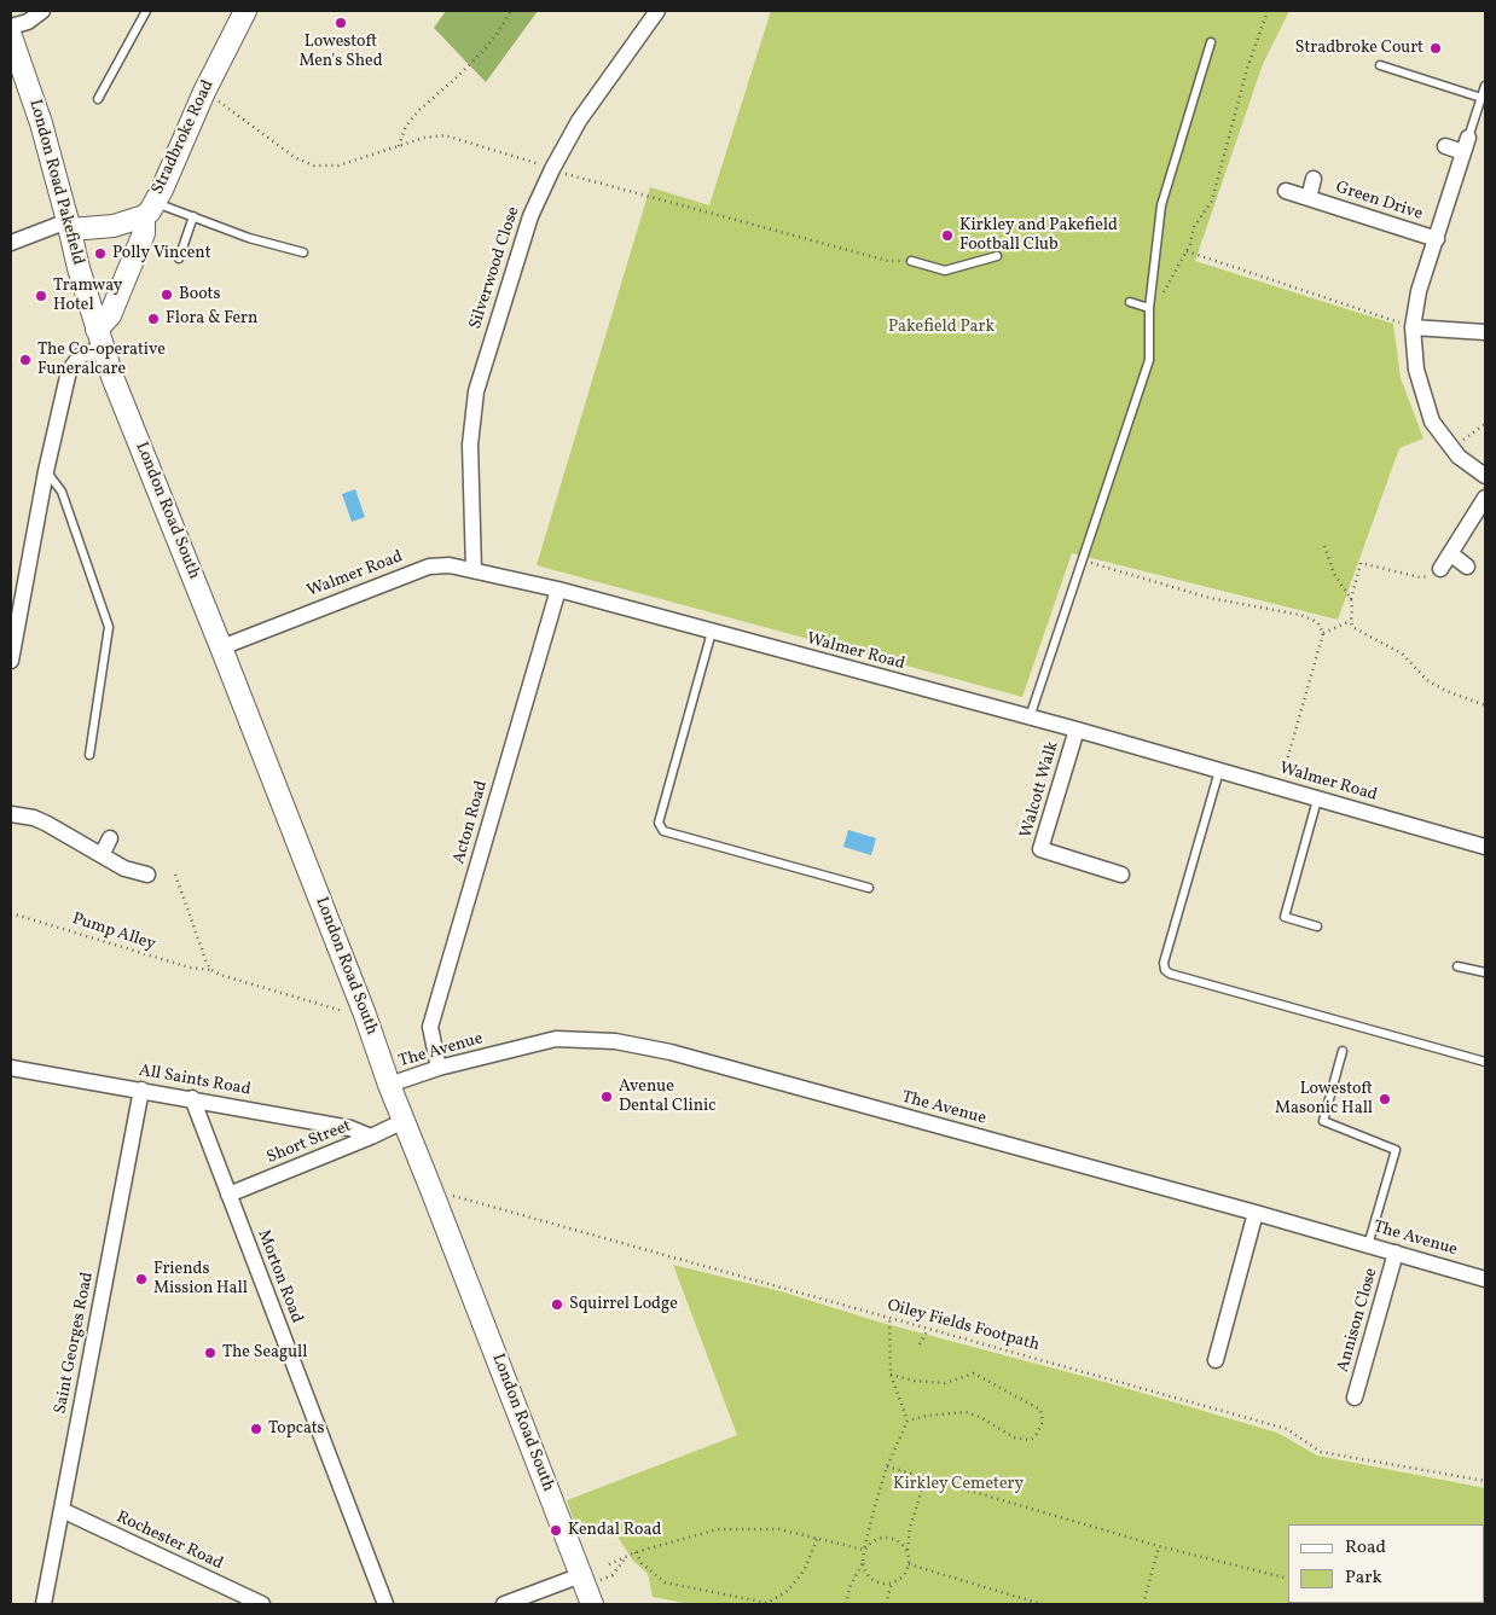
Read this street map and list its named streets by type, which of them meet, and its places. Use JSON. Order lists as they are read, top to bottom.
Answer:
{
  "streets": {
    "main road": ["Stradbroke Road", "London Road Pakefield", "London Road South"],
    "street": [
      "Green Drive",
      "Silverwood Close",
      "Walmer Road",
      "Walcott Walk",
      "Acton Road",
      "The Avenue",
      "All Saints Road",
      "Short Street",
      "Morton Road",
      "Annison Close",
      "Saint Georges Road",
      "Rochester Road"
    ],
    "path": ["Pump Alley", "Oiley Fields Footpath"]
  },
  "crossings": [
    ["Stradbroke Road", "London Road Pakefield"],
    ["Stradbroke Road", "London Road South"],
    ["London Road Pakefield", "London Road South"],
    ["Silverwood Close", "Walmer Road"],
    ["London Road South", "Walmer Road"],
    ["London Road South", "Pump Alley"],
    ["London Road South", "The Avenue"],
    ["London Road South", "Short Street"],
    ["London Road South", "Oiley Fields Footpath"],
    ["Walmer Road", "Walcott Walk"],
    ["Walmer Road", "Acton Road"],
    ["Acton Road", "The Avenue"],
    ["The Avenue", "Annison Close"],
    ["All Saints Road", "Short Street"],
    ["All Saints Road", "Morton Road"],
    ["All Saints Road", "Saint Georges Road"],
    ["Short Street", "Morton Road"],
    ["Saint Georges Road", "Rochester Road"]
  ],
  "parks": ["Pakefield Park", "Kirkley Cemetery"],
  "places": [
    "Lowestoft Men's Shed",
    "Stradbroke Court",
    "Kirkley and Pakefield Football Club",
    "Polly Vincent",
    "Boots",
    "Tramway Hotel",
    "Flora & Fern",
    "The Co-operative Funeralcare",
    "Avenue Dental Clinic",
    "Lowestoft Masonic Hall",
    "Friends Mission Hall",
    "Squirrel Lodge",
    "The Seagull",
    "Topcats",
    "Kendal Road"
  ],
  "legend": ["Road", "Park"]
}
